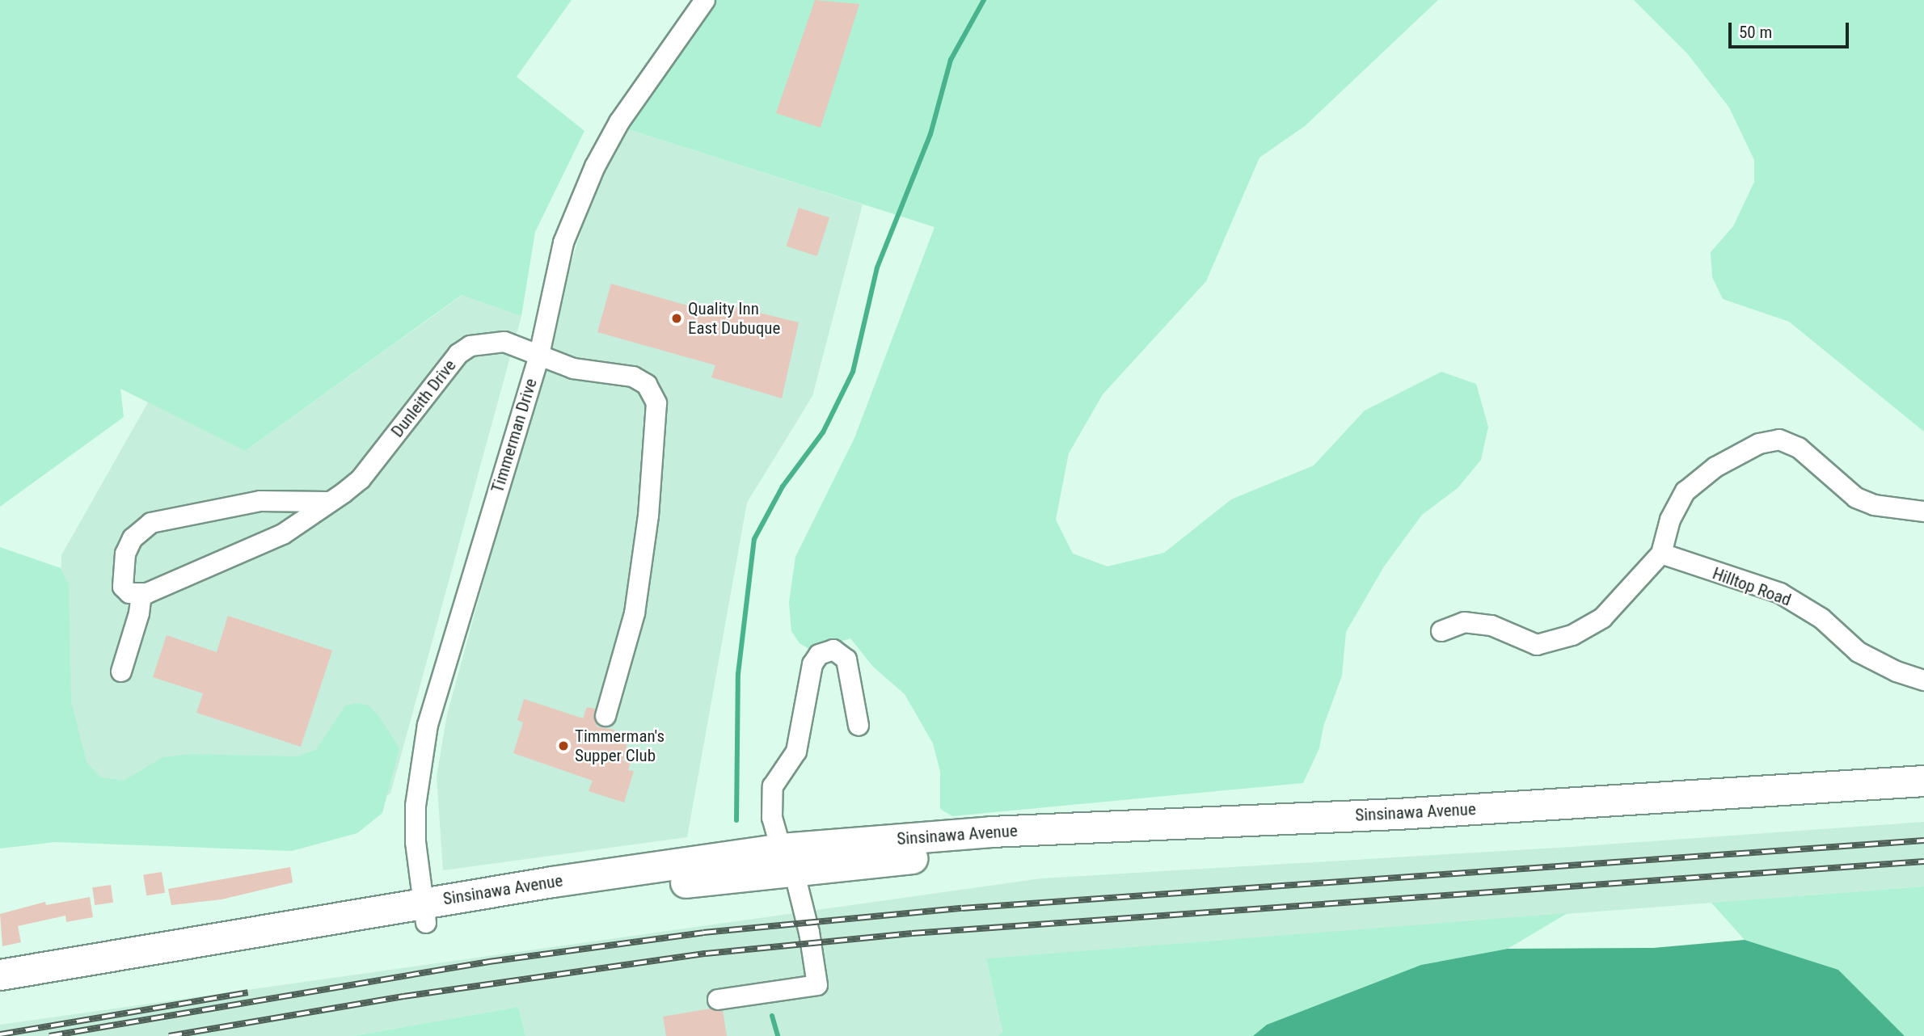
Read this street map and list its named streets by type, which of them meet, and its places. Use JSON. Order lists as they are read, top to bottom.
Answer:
{
  "streets": {
    "highway": ["Sinsinawa Avenue"],
    "street": ["Dunleith Drive", "Timmerman Drive", "Hilltop Road"]
  },
  "crossings": [
    ["Dunleith Drive", "Timmerman Drive"],
    ["Timmerman Drive", "Sinsinawa Avenue"]
  ],
  "places": ["Quality Inn East Dubuque", "Timmerman's Supper Club"],
  "scale_bar": "50 m"
}
